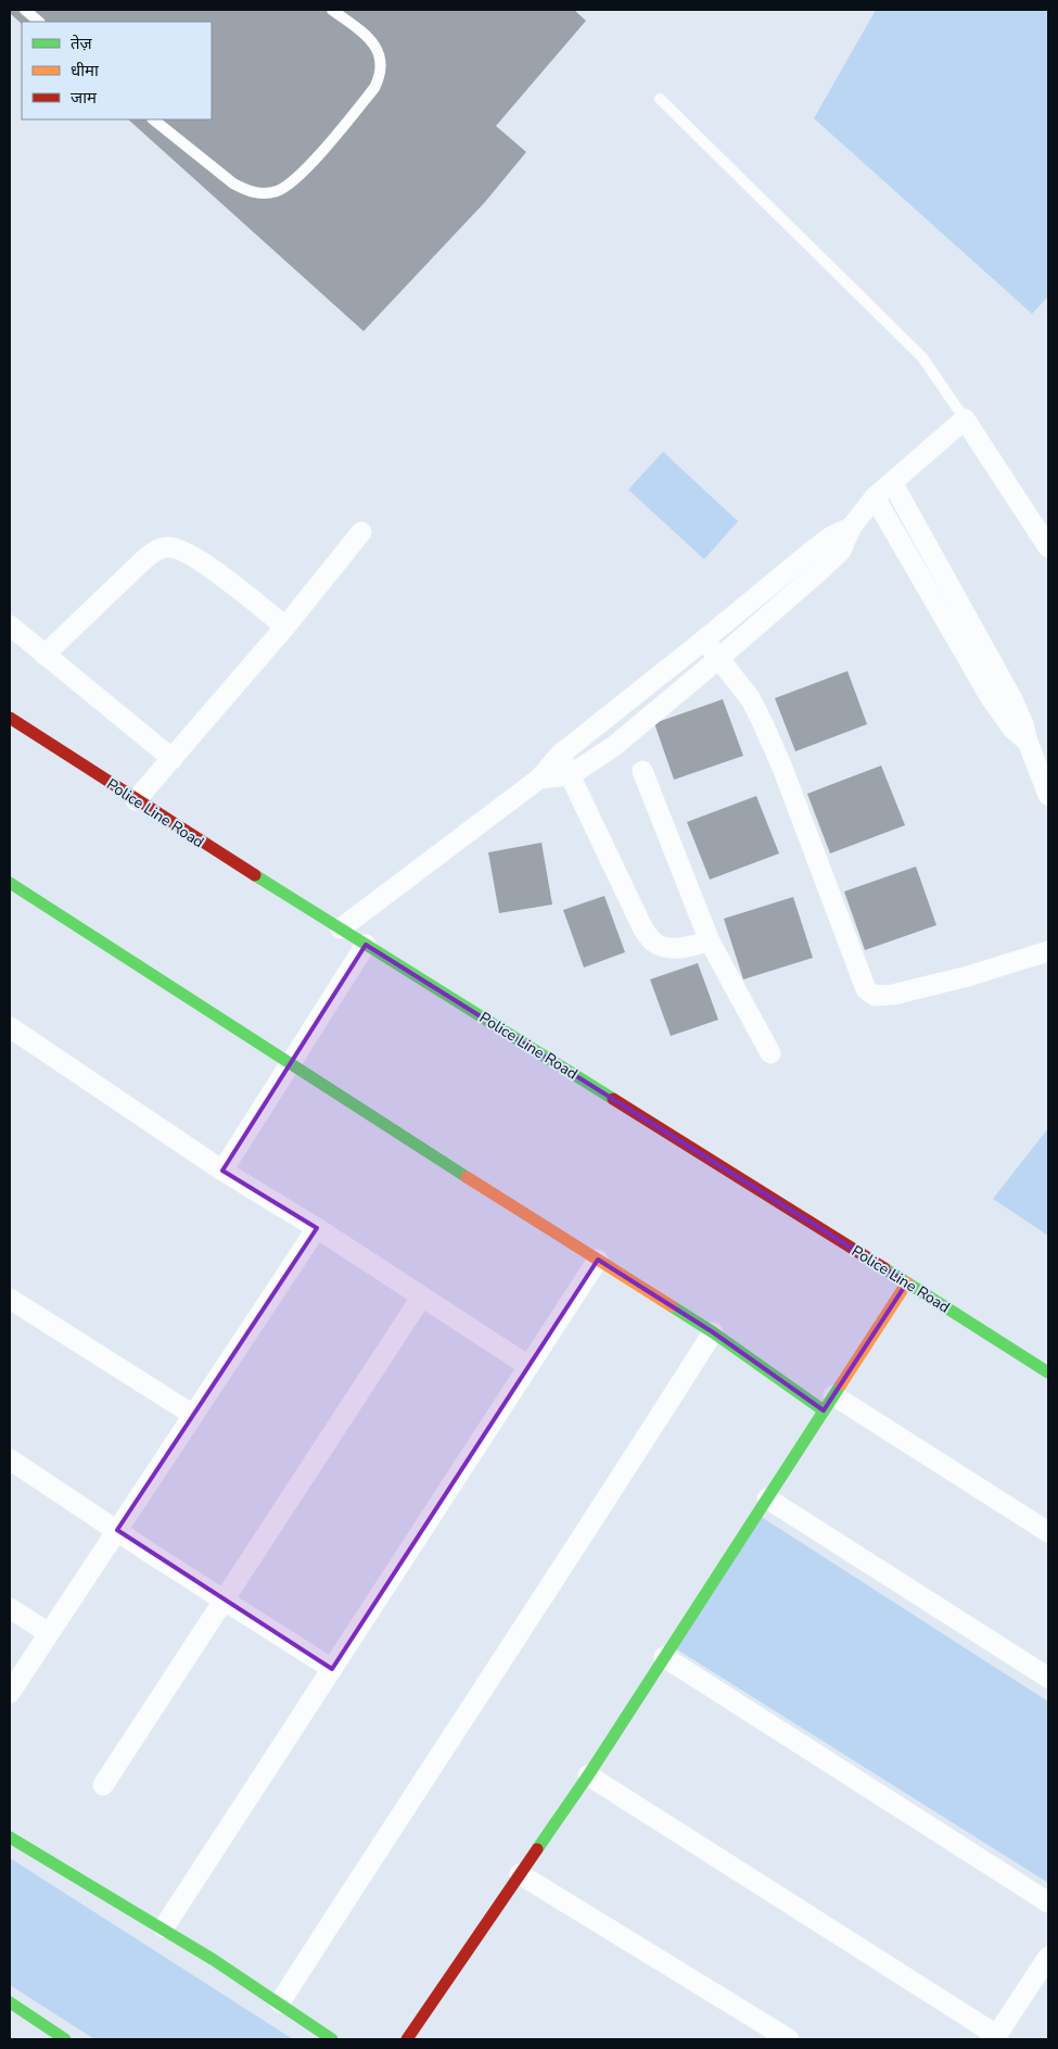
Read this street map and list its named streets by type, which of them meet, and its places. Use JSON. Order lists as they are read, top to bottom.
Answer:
{
  "streets": {
    "street": ["Police Line Road"]
  },
  "legend": ["तेज़", "धीमा", "जाम"]
}
